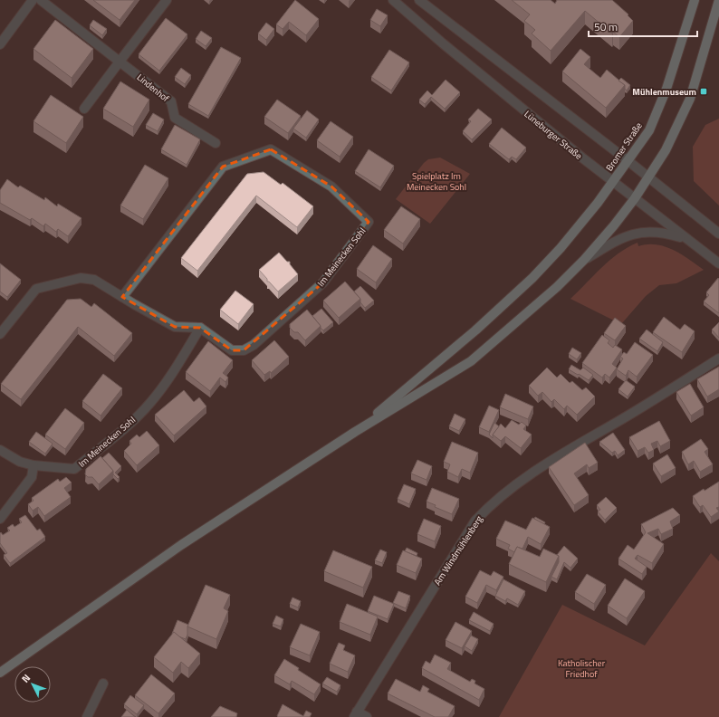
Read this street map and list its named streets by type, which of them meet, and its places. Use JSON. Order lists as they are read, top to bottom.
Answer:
{
  "streets": {
    "main road": ["Bromer Straße"],
    "street": [
      "Lindenhof",
      "Lüneburger Straße",
      "Im Meinecken Sohl",
      "Am Windmühlenberg"
    ]
  },
  "crossings": [
    ["Lüneburger Straße", "Bromer Straße"]
  ],
  "parks": ["Spielplatz Im Meinecken Sohl", "Katholischer Friedhof"],
  "places": {
    "transit": ["Mühlenmuseum"]
  },
  "scale_bar": "50 m",
  "north": "top left"
}
